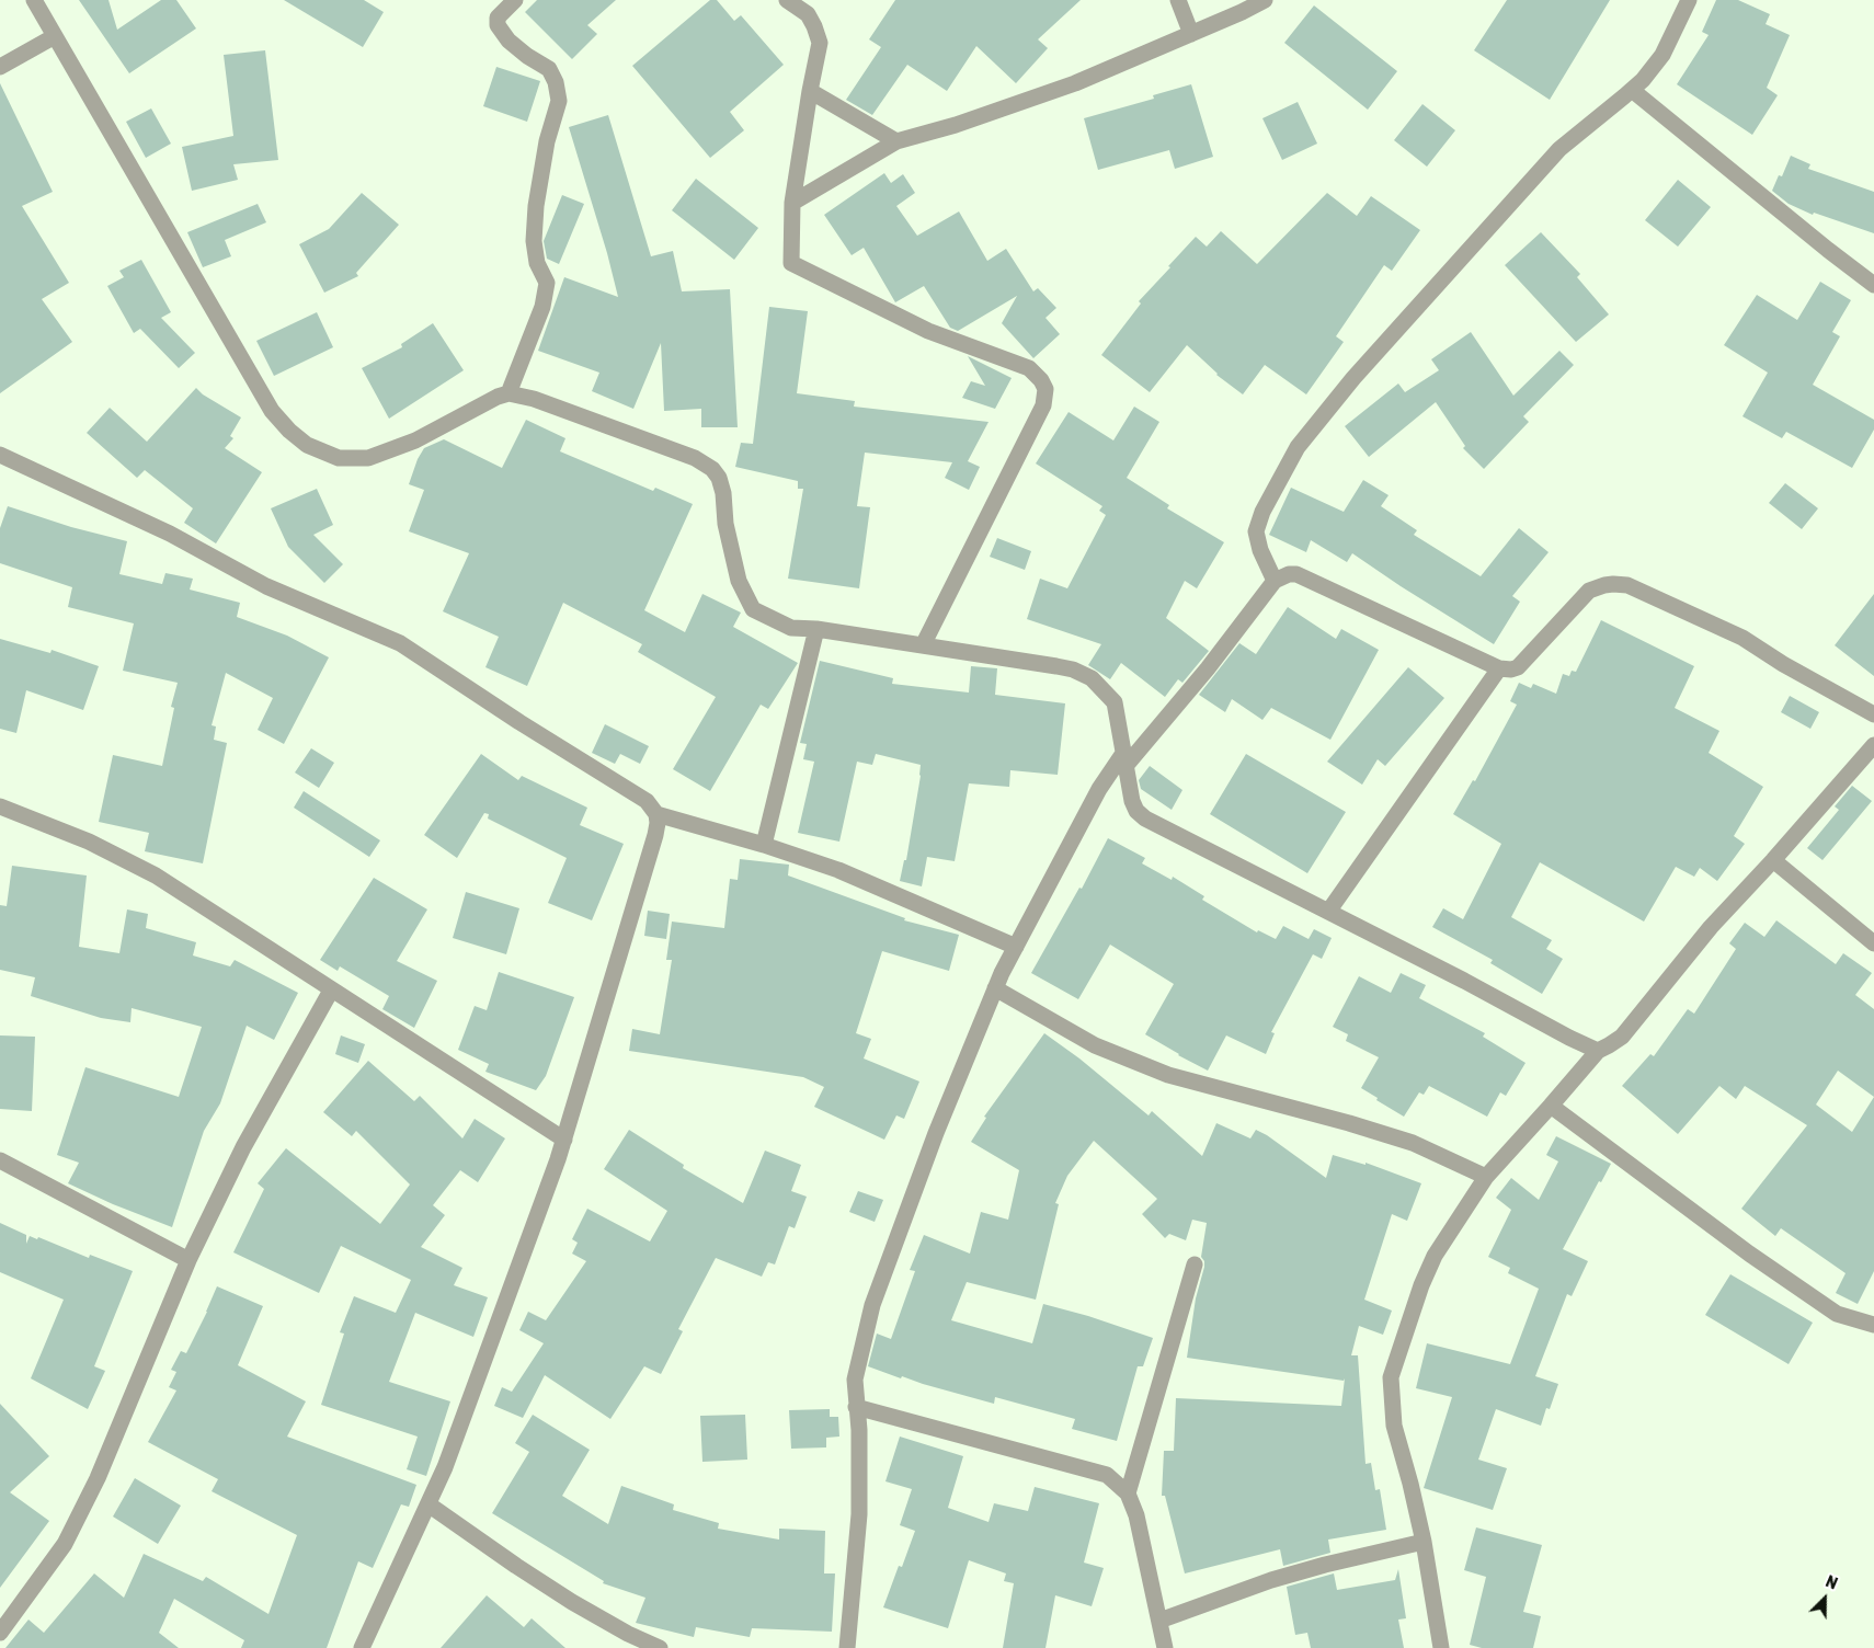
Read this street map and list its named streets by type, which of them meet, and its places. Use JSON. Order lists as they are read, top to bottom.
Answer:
{
  "north": "top right"
}
